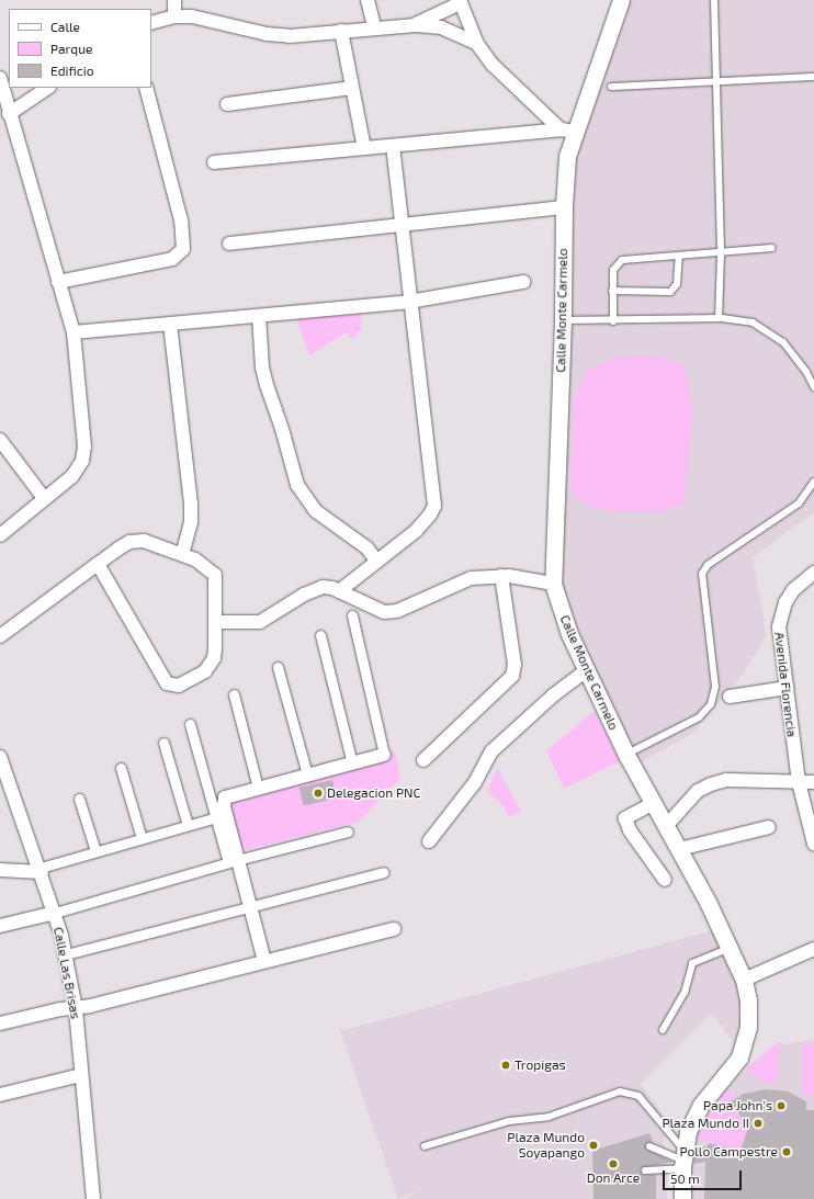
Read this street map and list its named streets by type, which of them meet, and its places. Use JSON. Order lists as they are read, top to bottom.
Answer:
{
  "streets": {
    "street": ["Calle Monte Carmelo", "Avenida Florencia", "Calle Las Brisas"]
  },
  "places": [
    "Delegacion PNC",
    "Tropigas",
    "Papa John's",
    "Plaza Mundo II",
    "Plaza Mundo Soyapango",
    "Pollo Campestre",
    "Don Arce"
  ],
  "legend": ["Calle", "Parque", "Edificio"],
  "scale_bar": "50 m"
}
